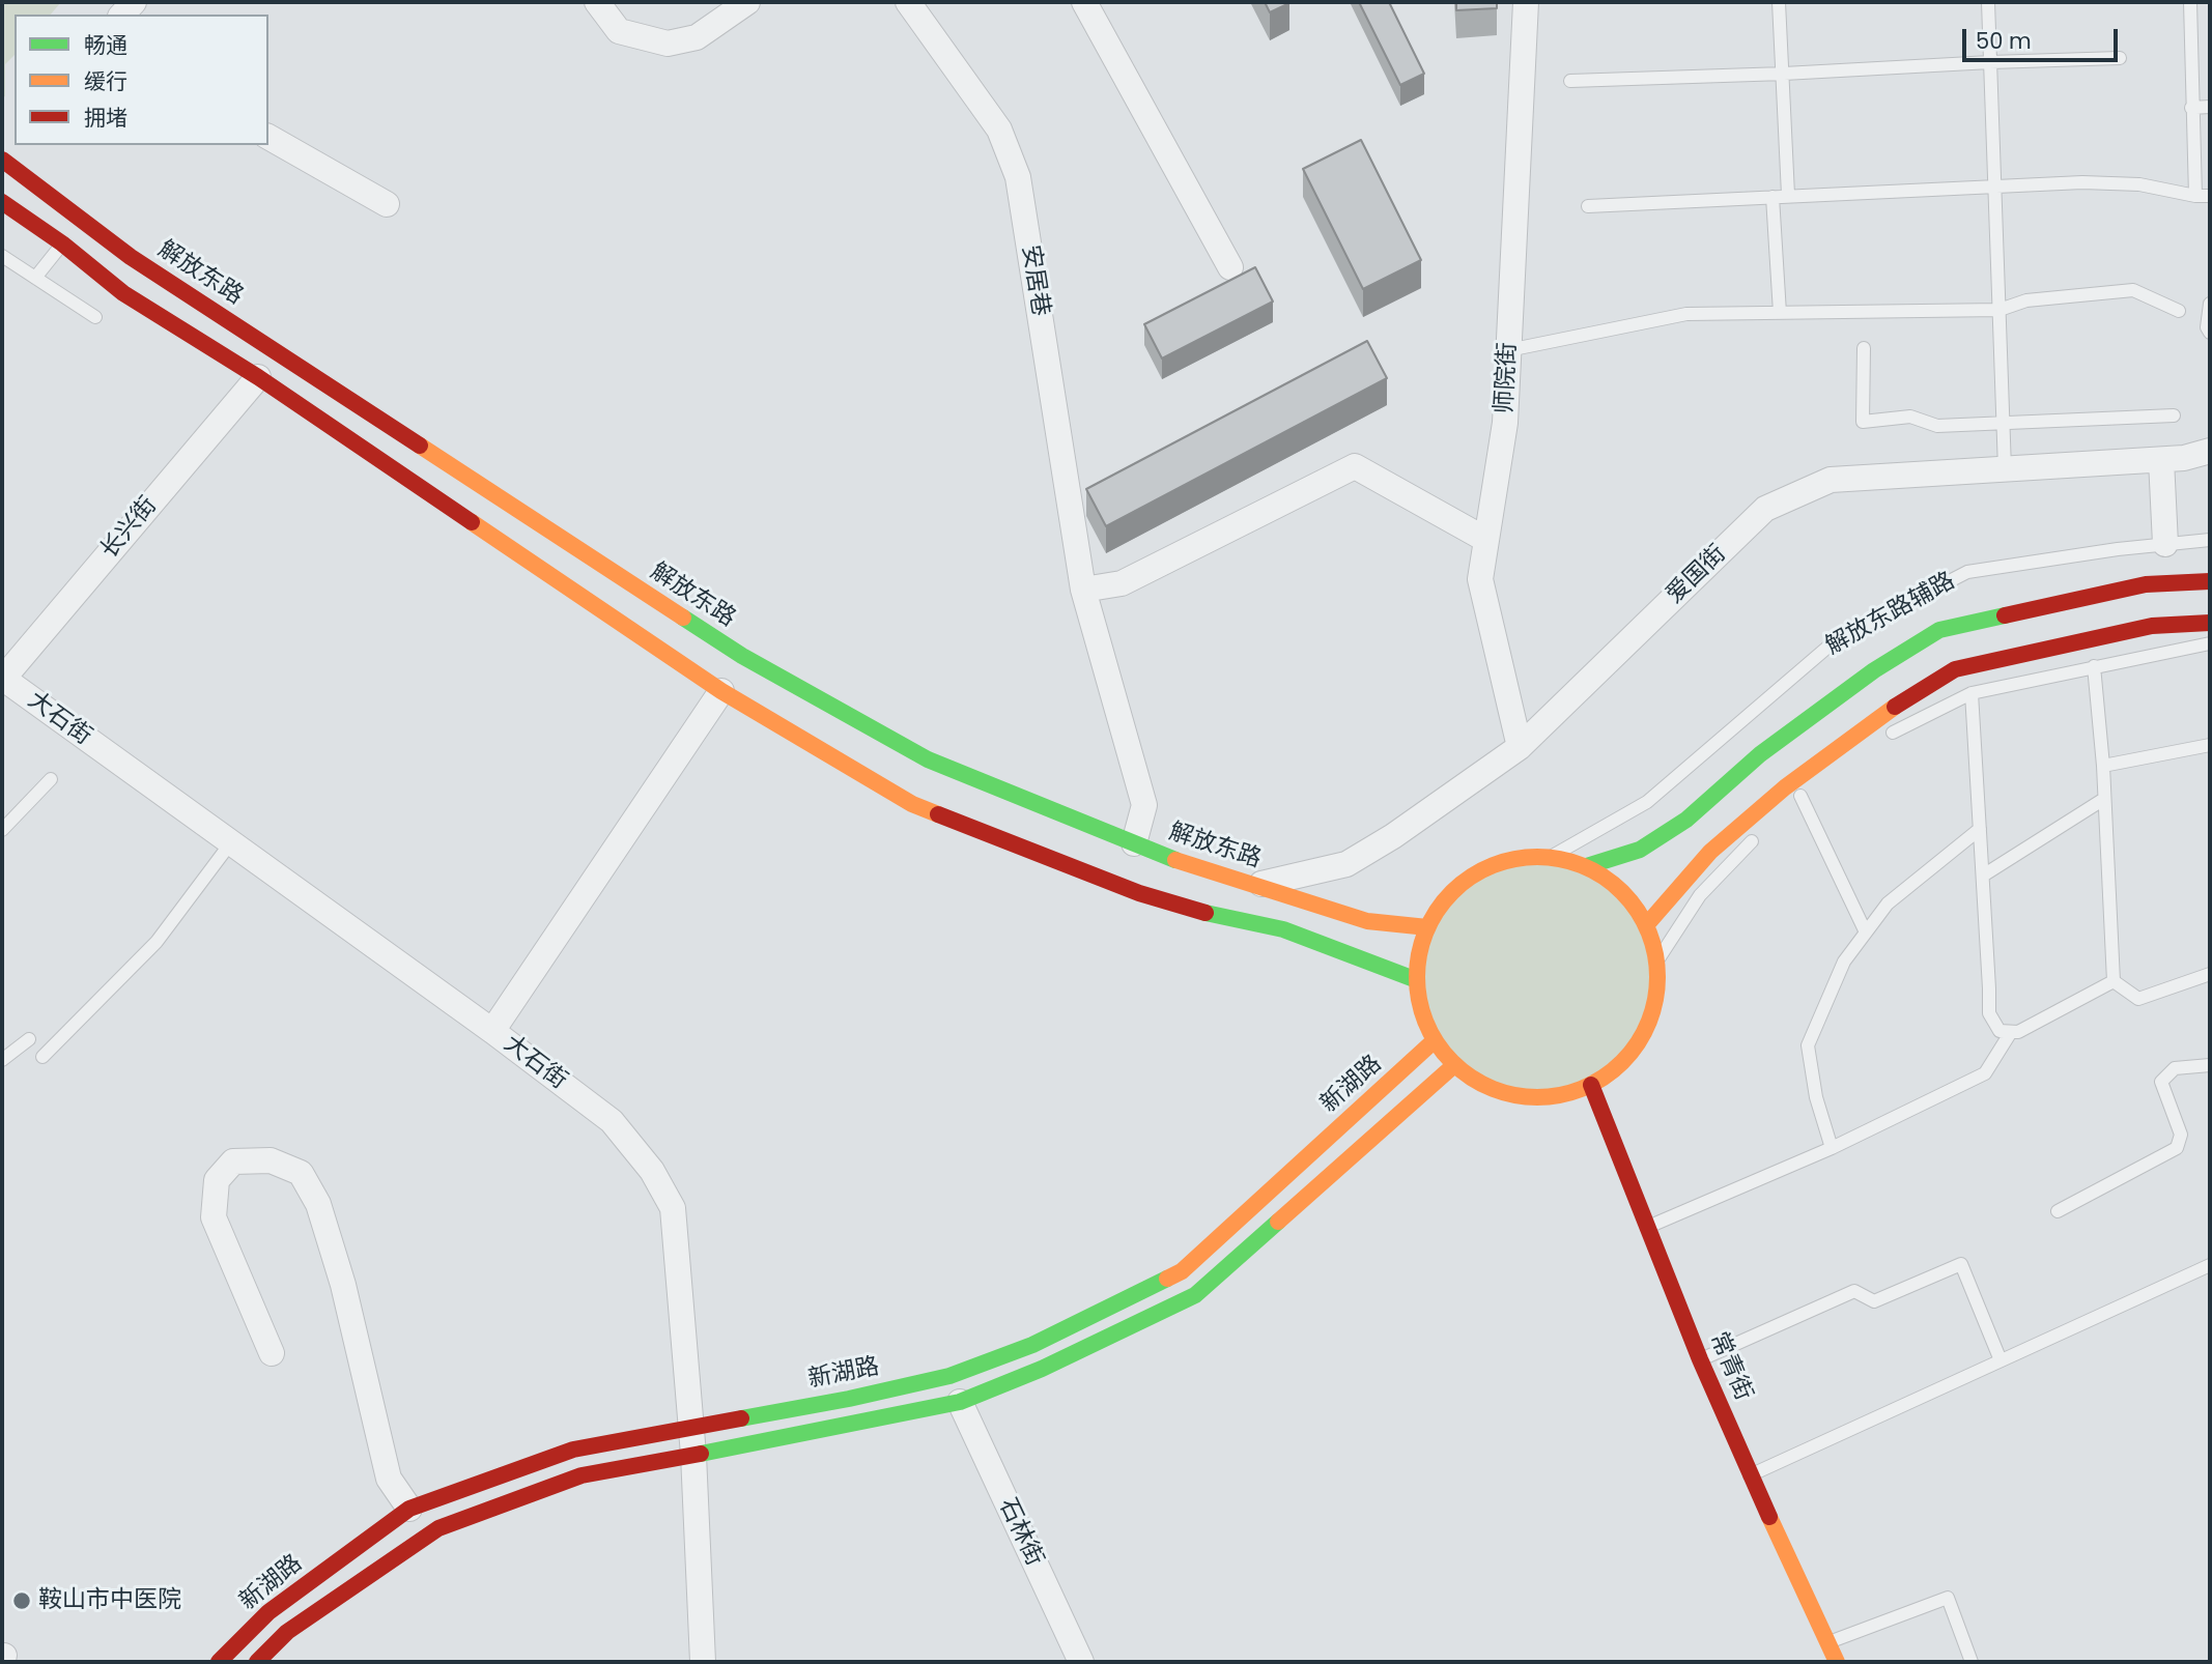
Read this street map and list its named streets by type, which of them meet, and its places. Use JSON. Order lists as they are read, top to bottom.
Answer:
{
  "streets": {
    "main road": ["解放东路", "新湖路", "常青街"],
    "street": [
      "安居巷",
      "师院街",
      "长兴街",
      "爱国街",
      "大石街",
      "石林街"
    ],
    "lane": ["解放东路辅路"]
  },
  "crossings": [
    ["解放东路", "安居巷"],
    ["解放东路", "爱国街"],
    ["解放东路", "解放东路辅路"],
    ["解放东路", "新湖路"],
    ["解放东路", "常青街"],
    ["师院街", "爱国街"],
    ["长兴街", "大石街"],
    ["解放东路辅路", "新湖路"],
    ["解放东路辅路", "常青街"],
    ["大石街", "新湖路"],
    ["新湖路", "常青街"],
    ["新湖路", "石林街"]
  ],
  "places": ["鞍山市中医院"],
  "legend": ["畅通", "缓行", "拥堵"],
  "scale_bar": "50 m"
}
